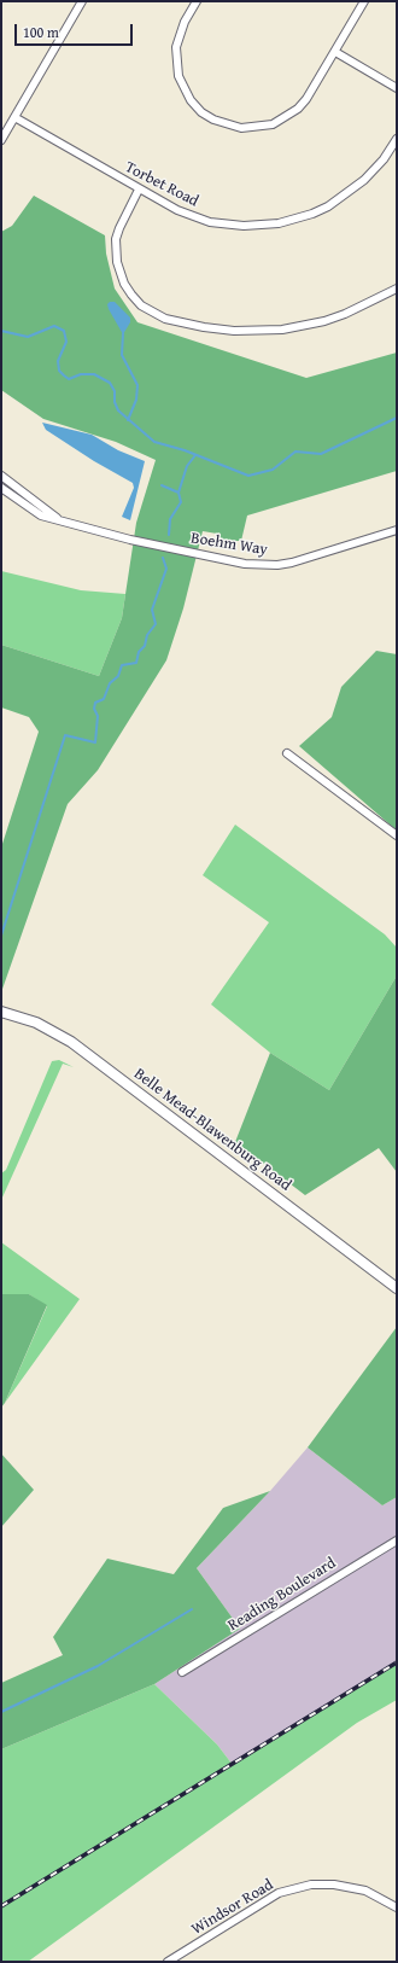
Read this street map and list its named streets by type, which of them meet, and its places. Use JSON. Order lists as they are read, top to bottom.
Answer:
{
  "streets": {
    "street": [
      "Torbet Road",
      "Boehm Way",
      "Belle Mead-Blawenburg Road",
      "Reading Boulevard",
      "Windsor Road"
    ]
  },
  "scale_bar": "100 m"
}
